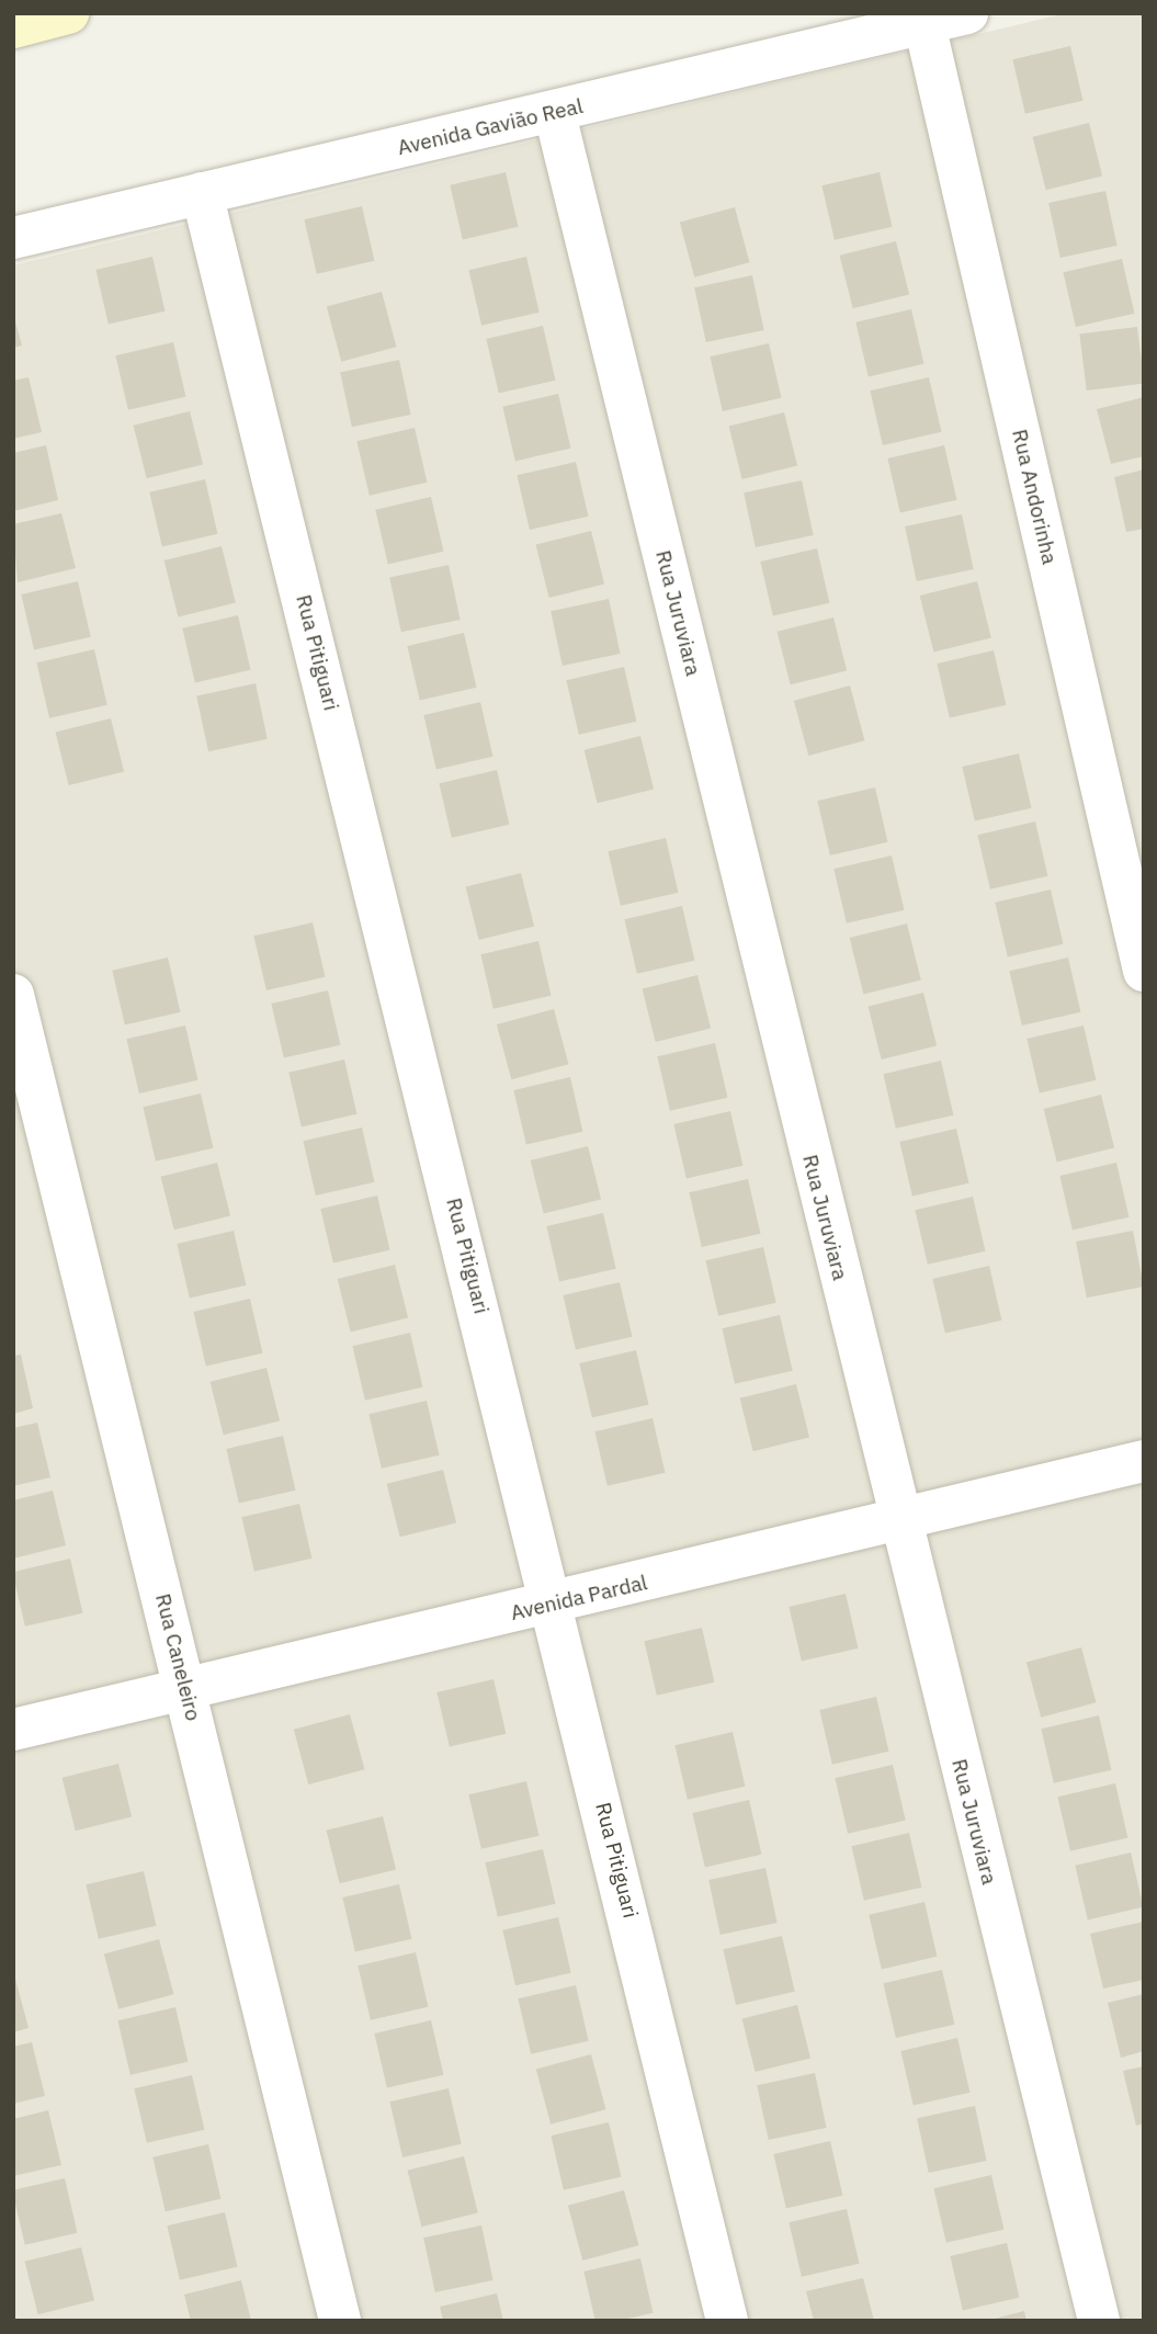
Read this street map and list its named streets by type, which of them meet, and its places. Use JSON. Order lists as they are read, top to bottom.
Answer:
{
  "streets": {
    "street": [
      "Avenida Gavião Real",
      "Rua Andorinha",
      "Rua Juruviara",
      "Rua Pitiguari",
      "Avenida Pardal",
      "Rua Caneleiro"
    ]
  },
  "crossings": [
    ["Avenida Gavião Real", "Rua Andorinha"],
    ["Avenida Gavião Real", "Rua Juruviara"],
    ["Avenida Gavião Real", "Rua Pitiguari"],
    ["Rua Juruviara", "Avenida Pardal"],
    ["Rua Pitiguari", "Avenida Pardal"],
    ["Avenida Pardal", "Rua Caneleiro"]
  ]
}
